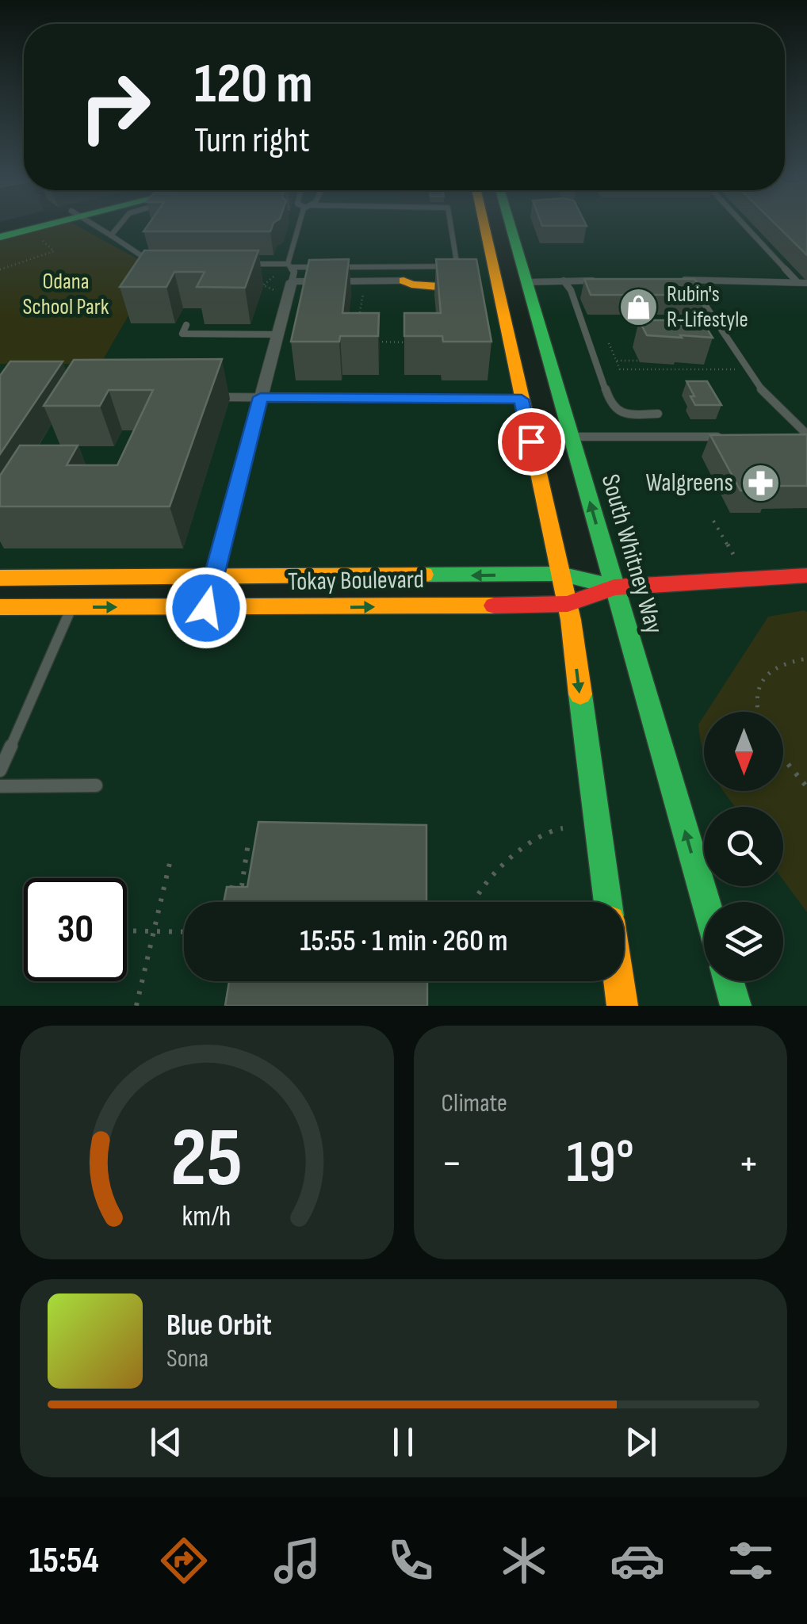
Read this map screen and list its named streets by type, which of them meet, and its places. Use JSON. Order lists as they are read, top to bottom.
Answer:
{
  "streets": {
    "main road": ["South Whitney Way", "Tokay Boulevard"]
  },
  "crossings": [
    ["South Whitney Way", "Tokay Boulevard"]
  ],
  "parks": ["Odana School Park"],
  "places": {
    "shop": ["Rubin's R-Lifestyle"],
    "pharmacy": ["Walgreens"]
  },
  "north": "bottom",
  "page": {
    "turn": ["120 m", "Turn right"],
    "limit": "30",
    "trip": "15:55 · 1 min · 260 m",
    "tile": "Climate",
    "heat": ["−", "19°", "+"],
    "song": ["Blue Orbit", "Sona"],
    "tabs": "15:54",
    "gauge": ["25", "km/h"]
  }
}
